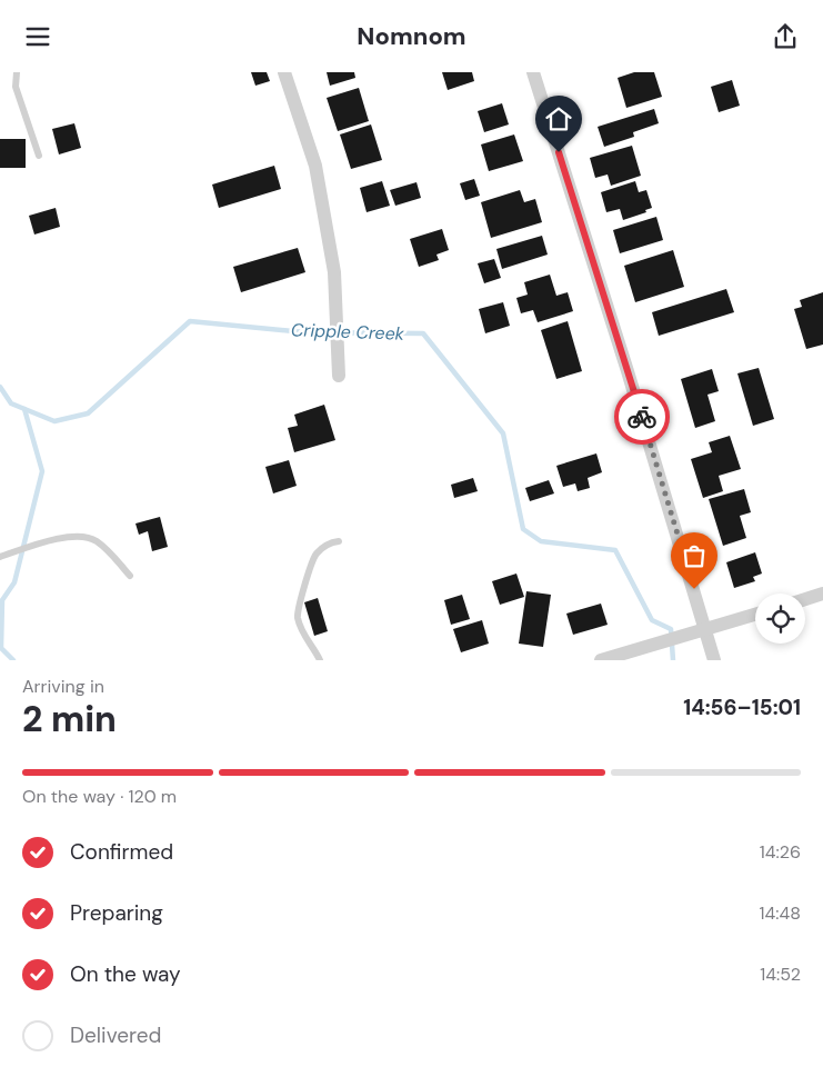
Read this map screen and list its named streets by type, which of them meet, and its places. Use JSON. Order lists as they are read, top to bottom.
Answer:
{
  "water": ["Cripple Creek"],
  "page": {
    "header": "Nomnom",
    "heading": ["2 min", "Arriving in", "14:56–15:01"],
    "bar": "On the way · 120 m",
    "list": [
      ["Confirmed", "14:26"],
      ["Preparing", "14:48"],
      ["On the way", "14:52"],
      "Delivered"
    ]
  }
}
